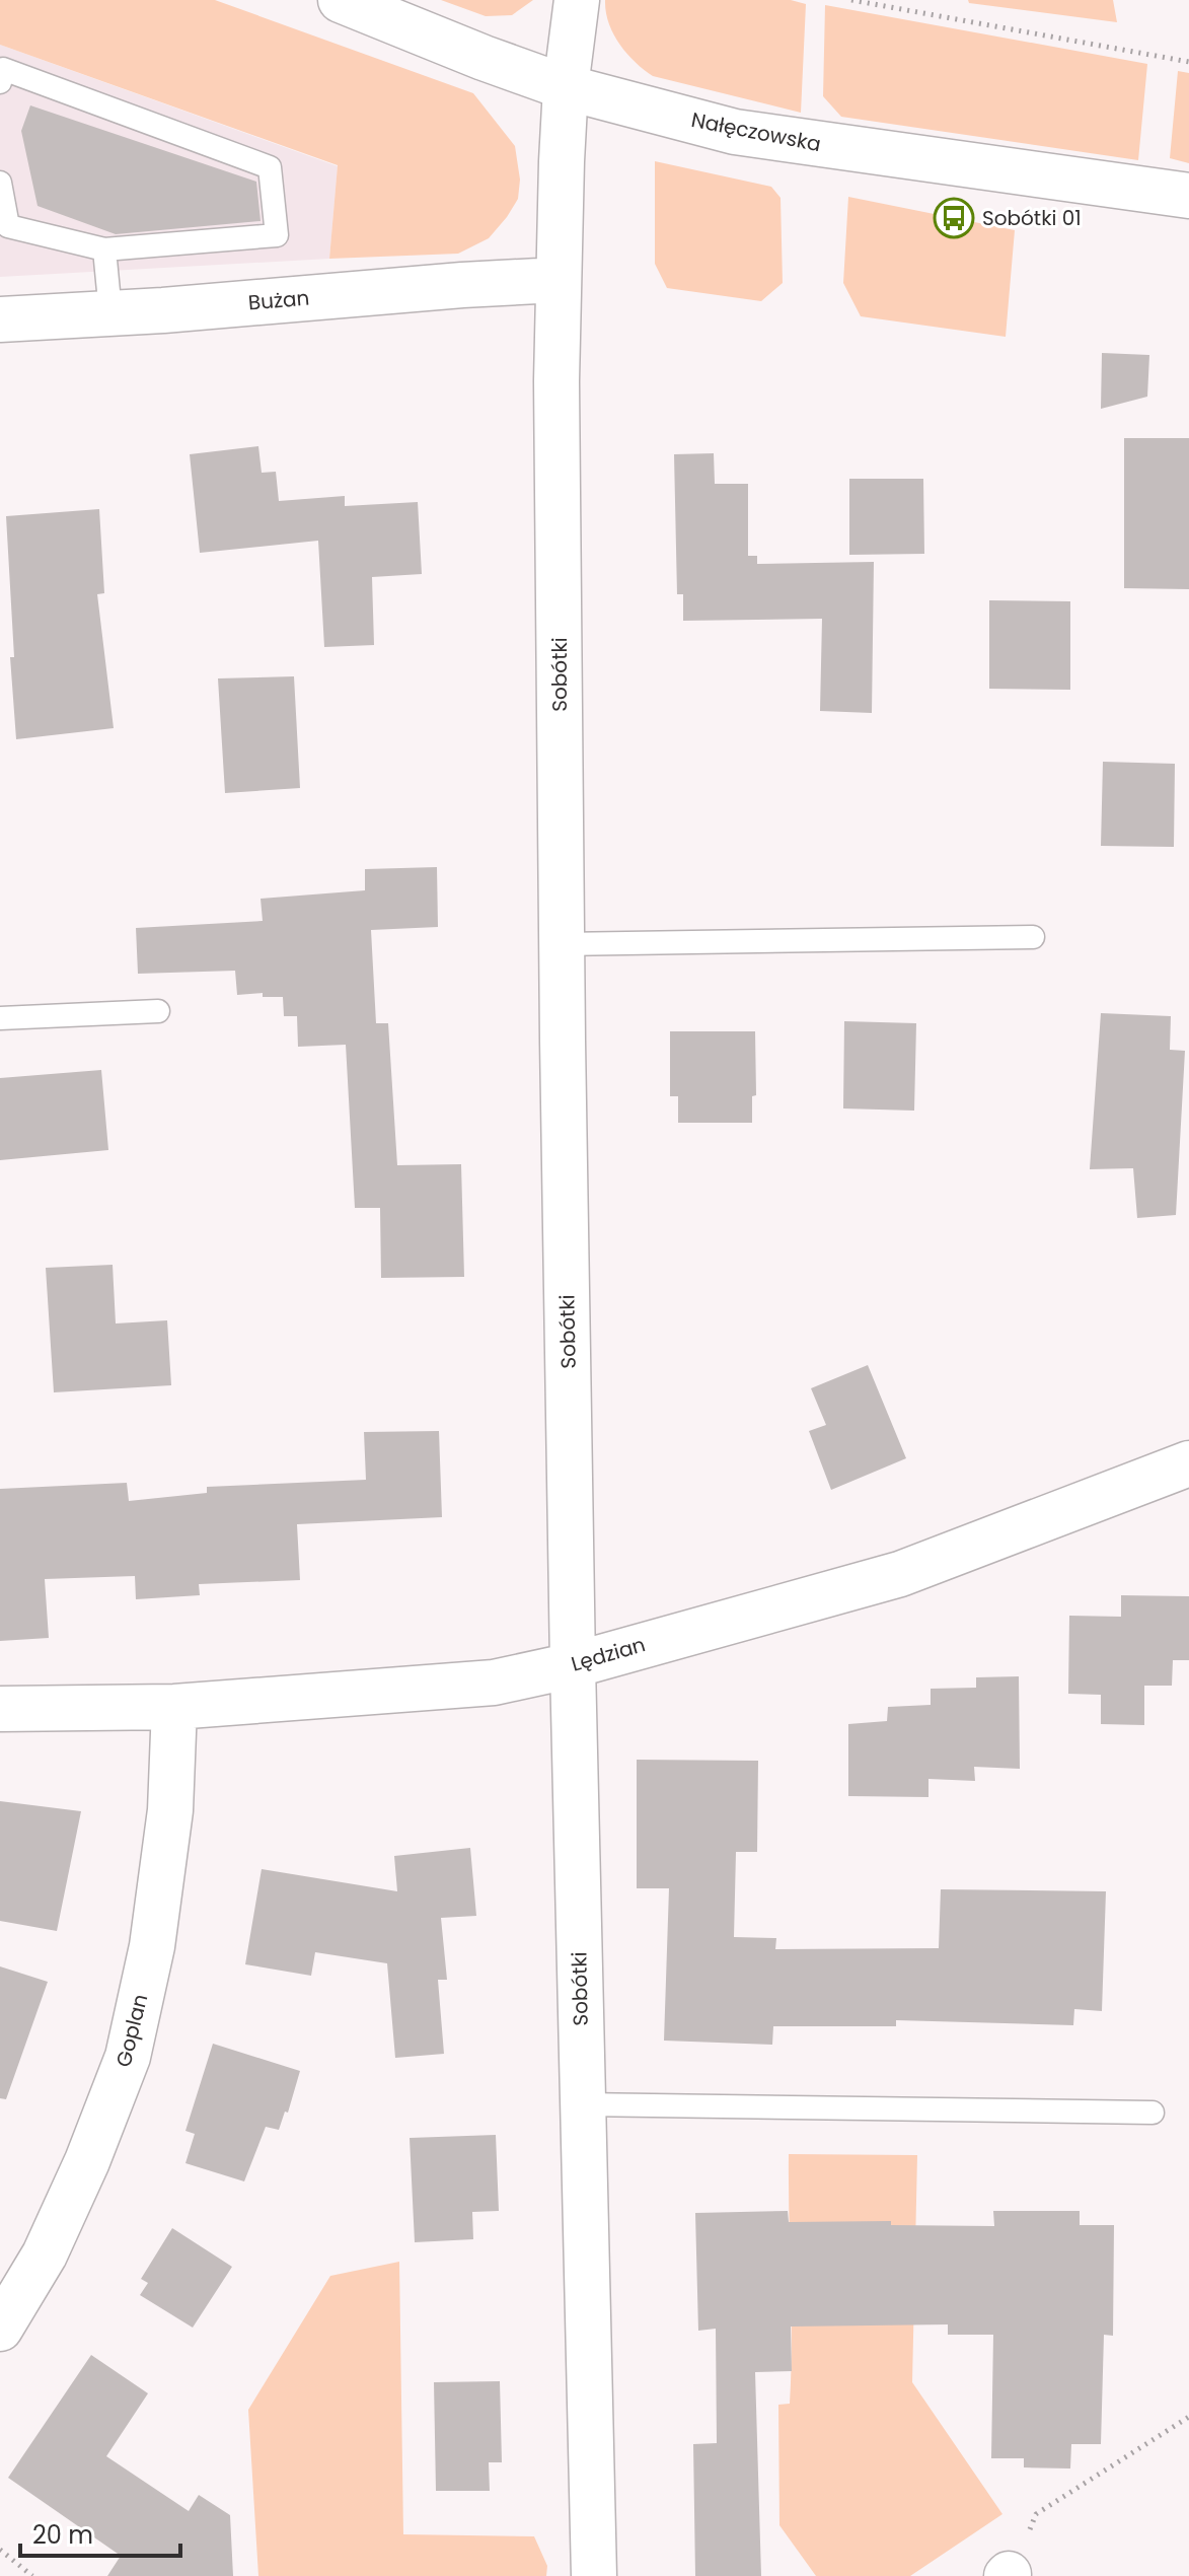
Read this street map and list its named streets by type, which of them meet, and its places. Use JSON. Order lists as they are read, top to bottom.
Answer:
{
  "streets": {
    "street": [
      "Nałęczowska",
      "Bużan",
      "Sobótki",
      "Lędzian",
      "Goplan"
    ]
  },
  "crossings": [
    ["Nałęczowska", "Sobótki"],
    ["Bużan", "Sobótki"],
    ["Sobótki", "Lędzian"],
    ["Lędzian", "Goplan"]
  ],
  "places": {
    "bus stop": ["Sobótki 01"]
  },
  "scale_bar": "20 m"
}
